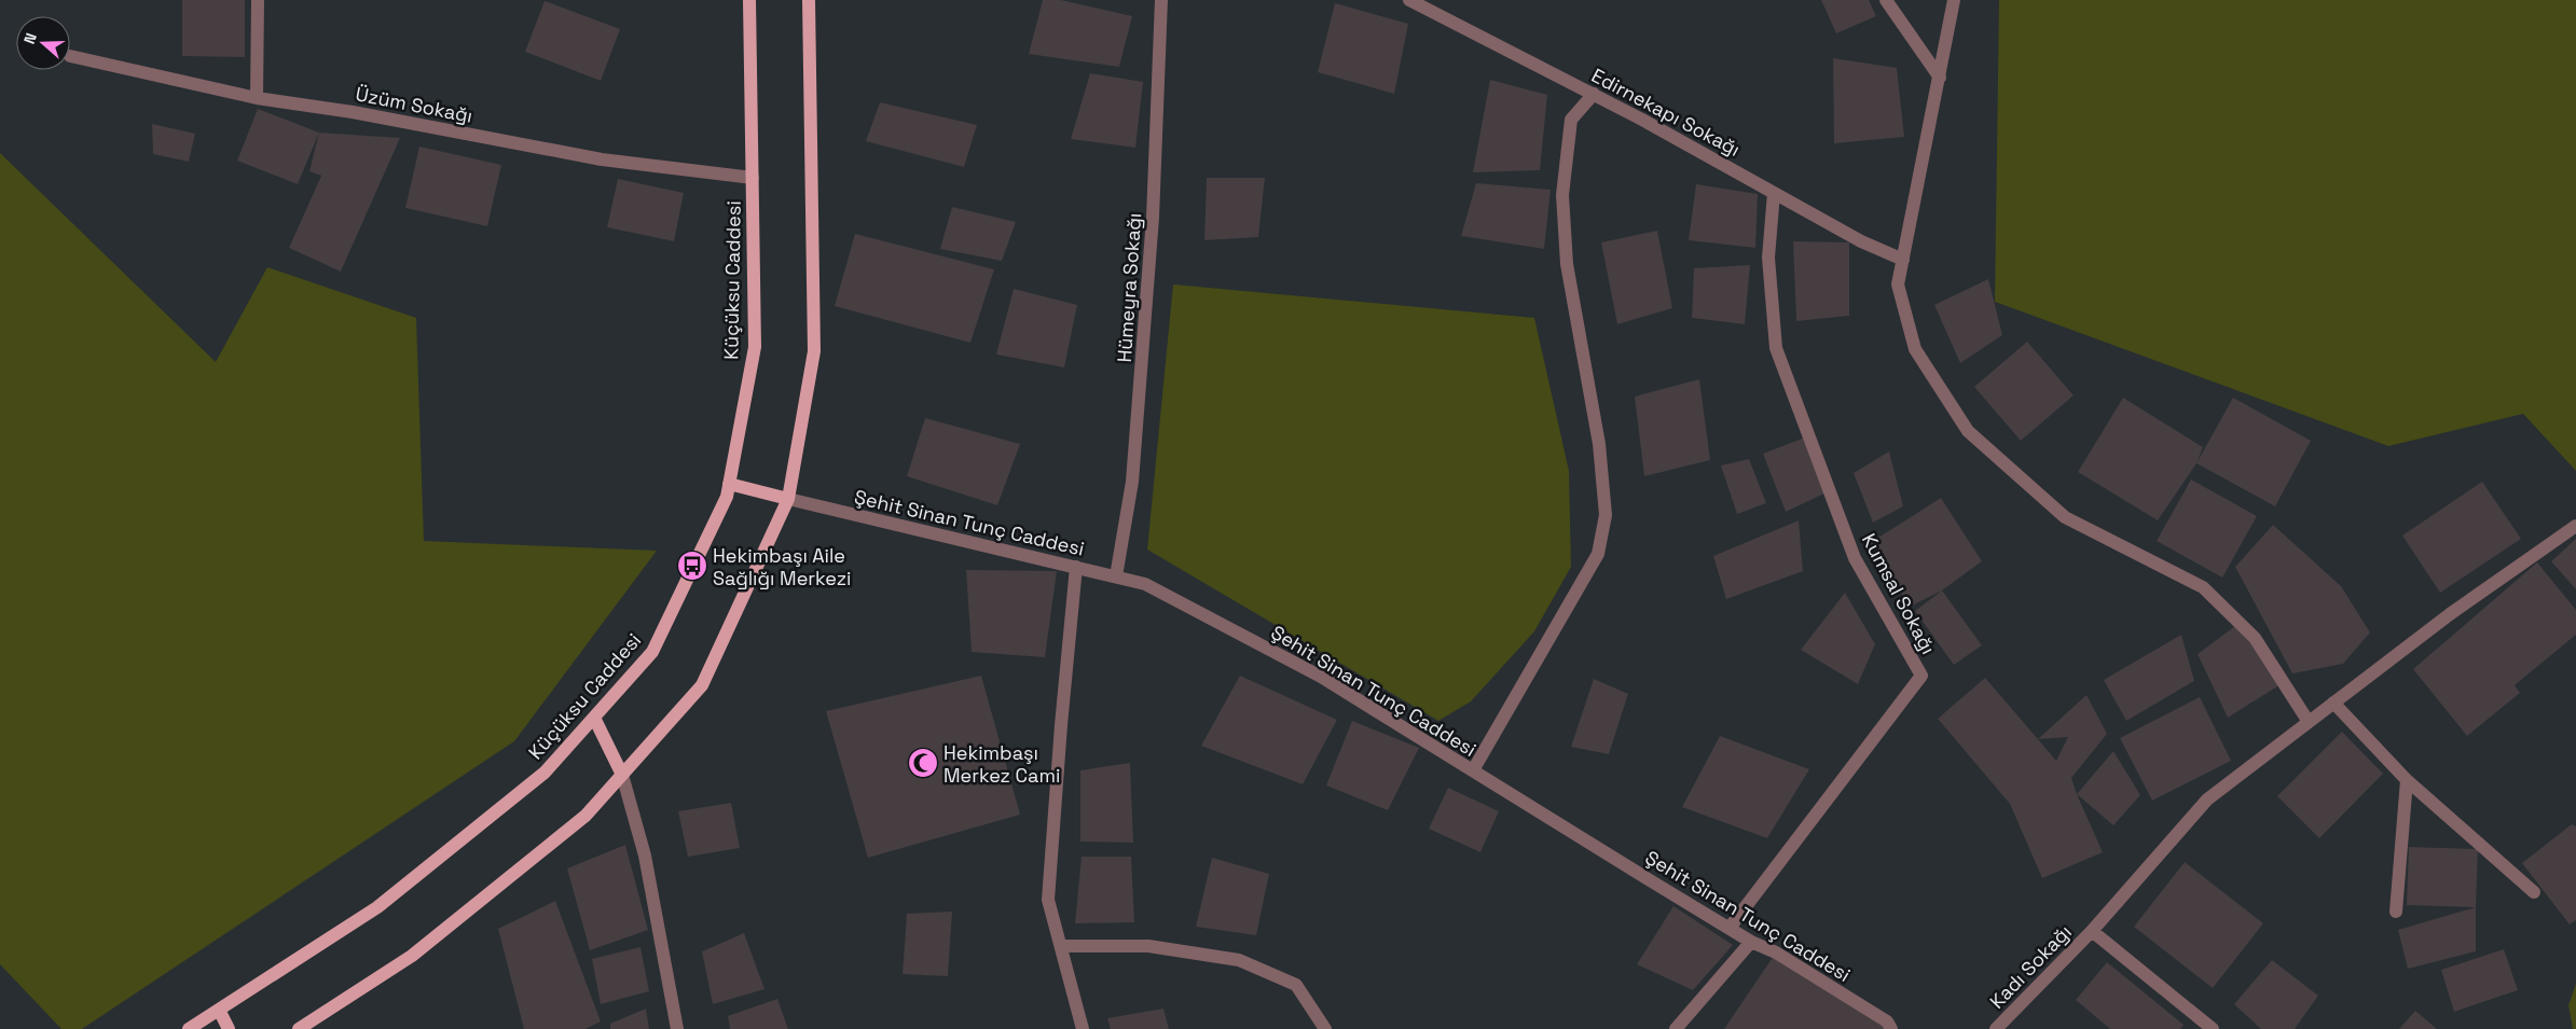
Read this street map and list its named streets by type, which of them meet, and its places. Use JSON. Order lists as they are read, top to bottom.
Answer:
{
  "streets": {
    "main road": ["Küçüksu Caddesi"],
    "street": [
      "Üzüm Sokağı",
      "Edirnekapı Sokağı",
      "Hümeyra Sokağı",
      "Şehit Sinan Tunç Caddesi",
      "Kumsal Sokağı",
      "Kadı Sokağı"
    ]
  },
  "crossings": [
    ["Üzüm Sokağı", "Küçüksu Caddesi"],
    ["Edirnekapı Sokağı", "Kumsal Sokağı"],
    ["Hümeyra Sokağı", "Şehit Sinan Tunç Caddesi"],
    ["Şehit Sinan Tunç Caddesi", "Kumsal Sokağı"]
  ],
  "places": {
    "bus stop": ["Hekimbaşı Aile Sağlığı Merkezi"],
    "mosque": ["Hekimbaşı Merkez Cami"]
  },
  "north": "left"
}
